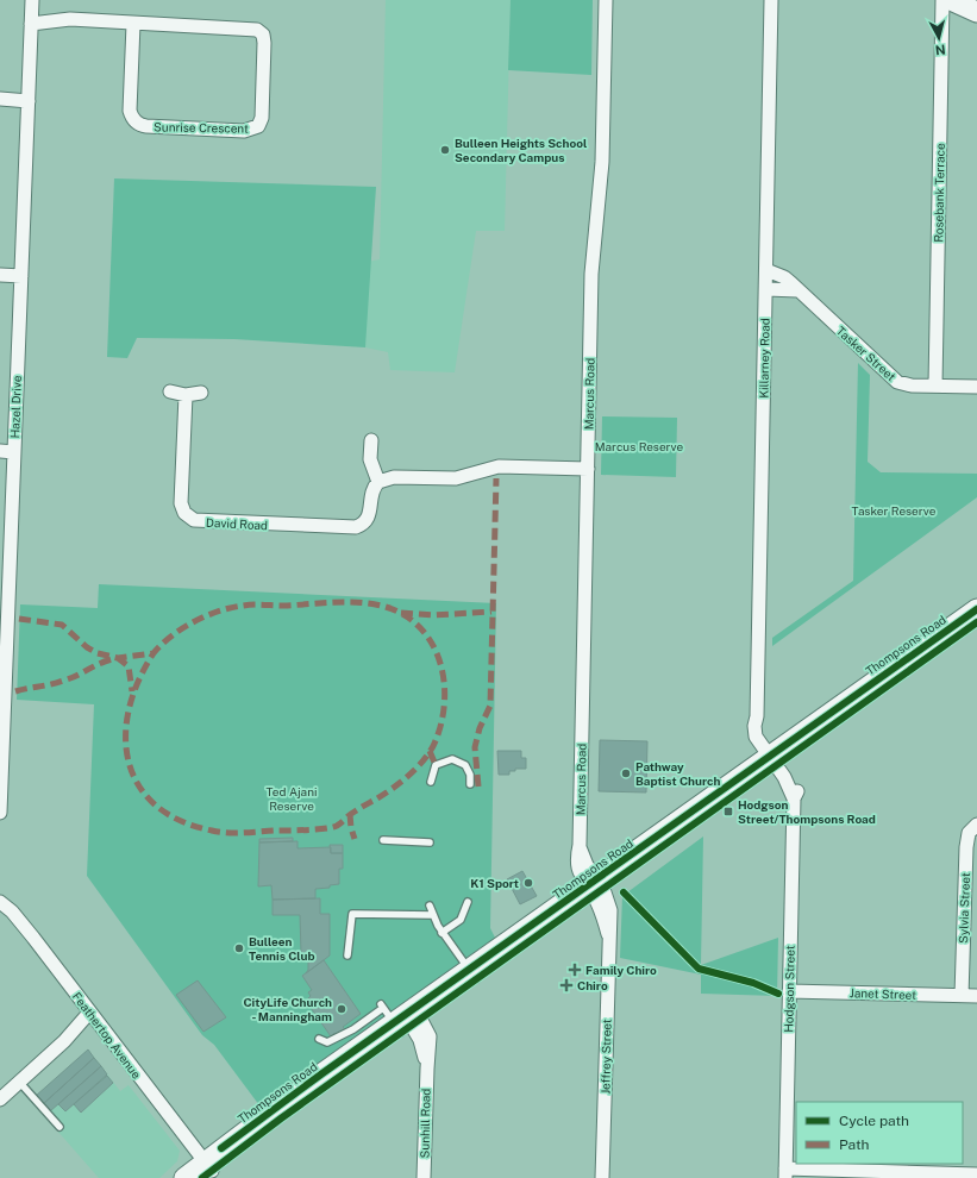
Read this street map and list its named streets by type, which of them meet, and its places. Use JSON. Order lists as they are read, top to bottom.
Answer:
{
  "streets": {
    "main road": ["Thompsons Road"],
    "street": [
      "Sunrise Crescent",
      "Rosebank Terrace",
      "Tasker Street",
      "Killarney Road",
      "Marcus Road",
      "Hazel Drive",
      "David Road",
      "Sylvia Street",
      "Hodgson Street",
      "Janet Street",
      "Feathertop Avenue",
      "Jeffrey Street",
      "Sunhill Road"
    ]
  },
  "crossings": [
    ["Sunrise Crescent", "Hazel Drive"],
    ["Rosebank Terrace", "Tasker Street"],
    ["Tasker Street", "Killarney Road"],
    ["Killarney Road", "Thompsons Road"],
    ["Killarney Road", "Hodgson Street"],
    ["Marcus Road", "Thompsons Road"],
    ["Marcus Road", "Jeffrey Street"],
    ["Thompsons Road", "Hodgson Street"],
    ["Thompsons Road", "Feathertop Avenue"],
    ["Thompsons Road", "Jeffrey Street"],
    ["Thompsons Road", "Sunhill Road"],
    ["Sylvia Street", "Janet Street"],
    ["Hodgson Street", "Janet Street"]
  ],
  "parks": ["Marcus Reserve", "Tasker Reserve", "Ted Ajani Reserve"],
  "places": {
    "other": [
      "Bulleen Heights School Secondary Campus",
      "Pathway Baptist Church",
      "K1 Sport",
      "Bulleen Tennis Club",
      "CityLife Church - Manningham"
    ],
    "transit": ["Hodgson Street/Thompsons Road"],
    "health": ["Family Chiro", "Chiro"]
  },
  "legend": ["Cycle path", "Path"],
  "north": "bottom"
}
